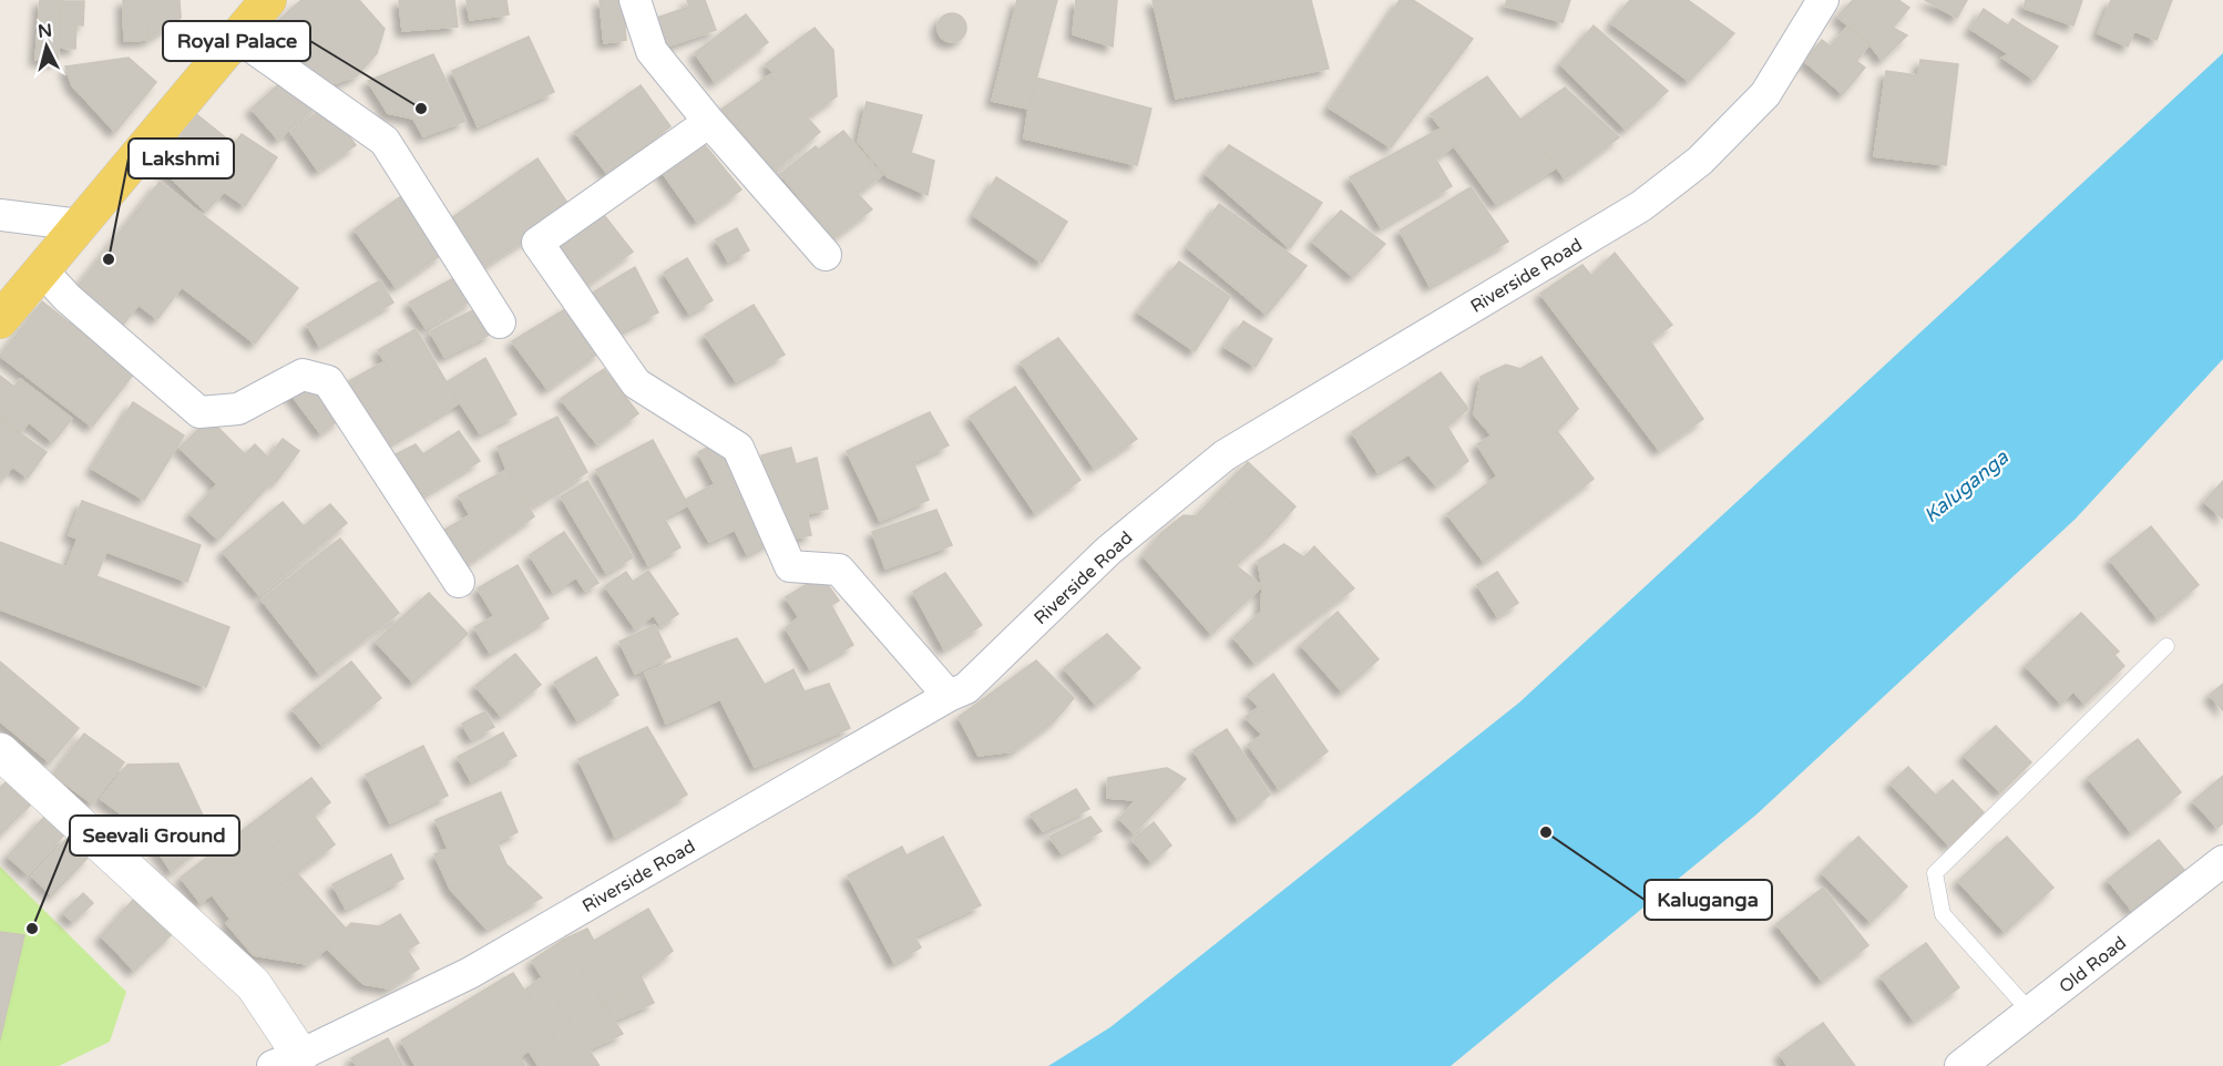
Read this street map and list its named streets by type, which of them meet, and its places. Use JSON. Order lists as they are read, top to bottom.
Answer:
{
  "streets": {
    "street": ["Riverside Road", "Old Road"]
  },
  "water": ["Kaluganga"],
  "places": [
    "Royal Palace",
    "Lakshmi",
    "Kaluganga",
    "Seevali Ground"
  ],
  "north": "top"
}
